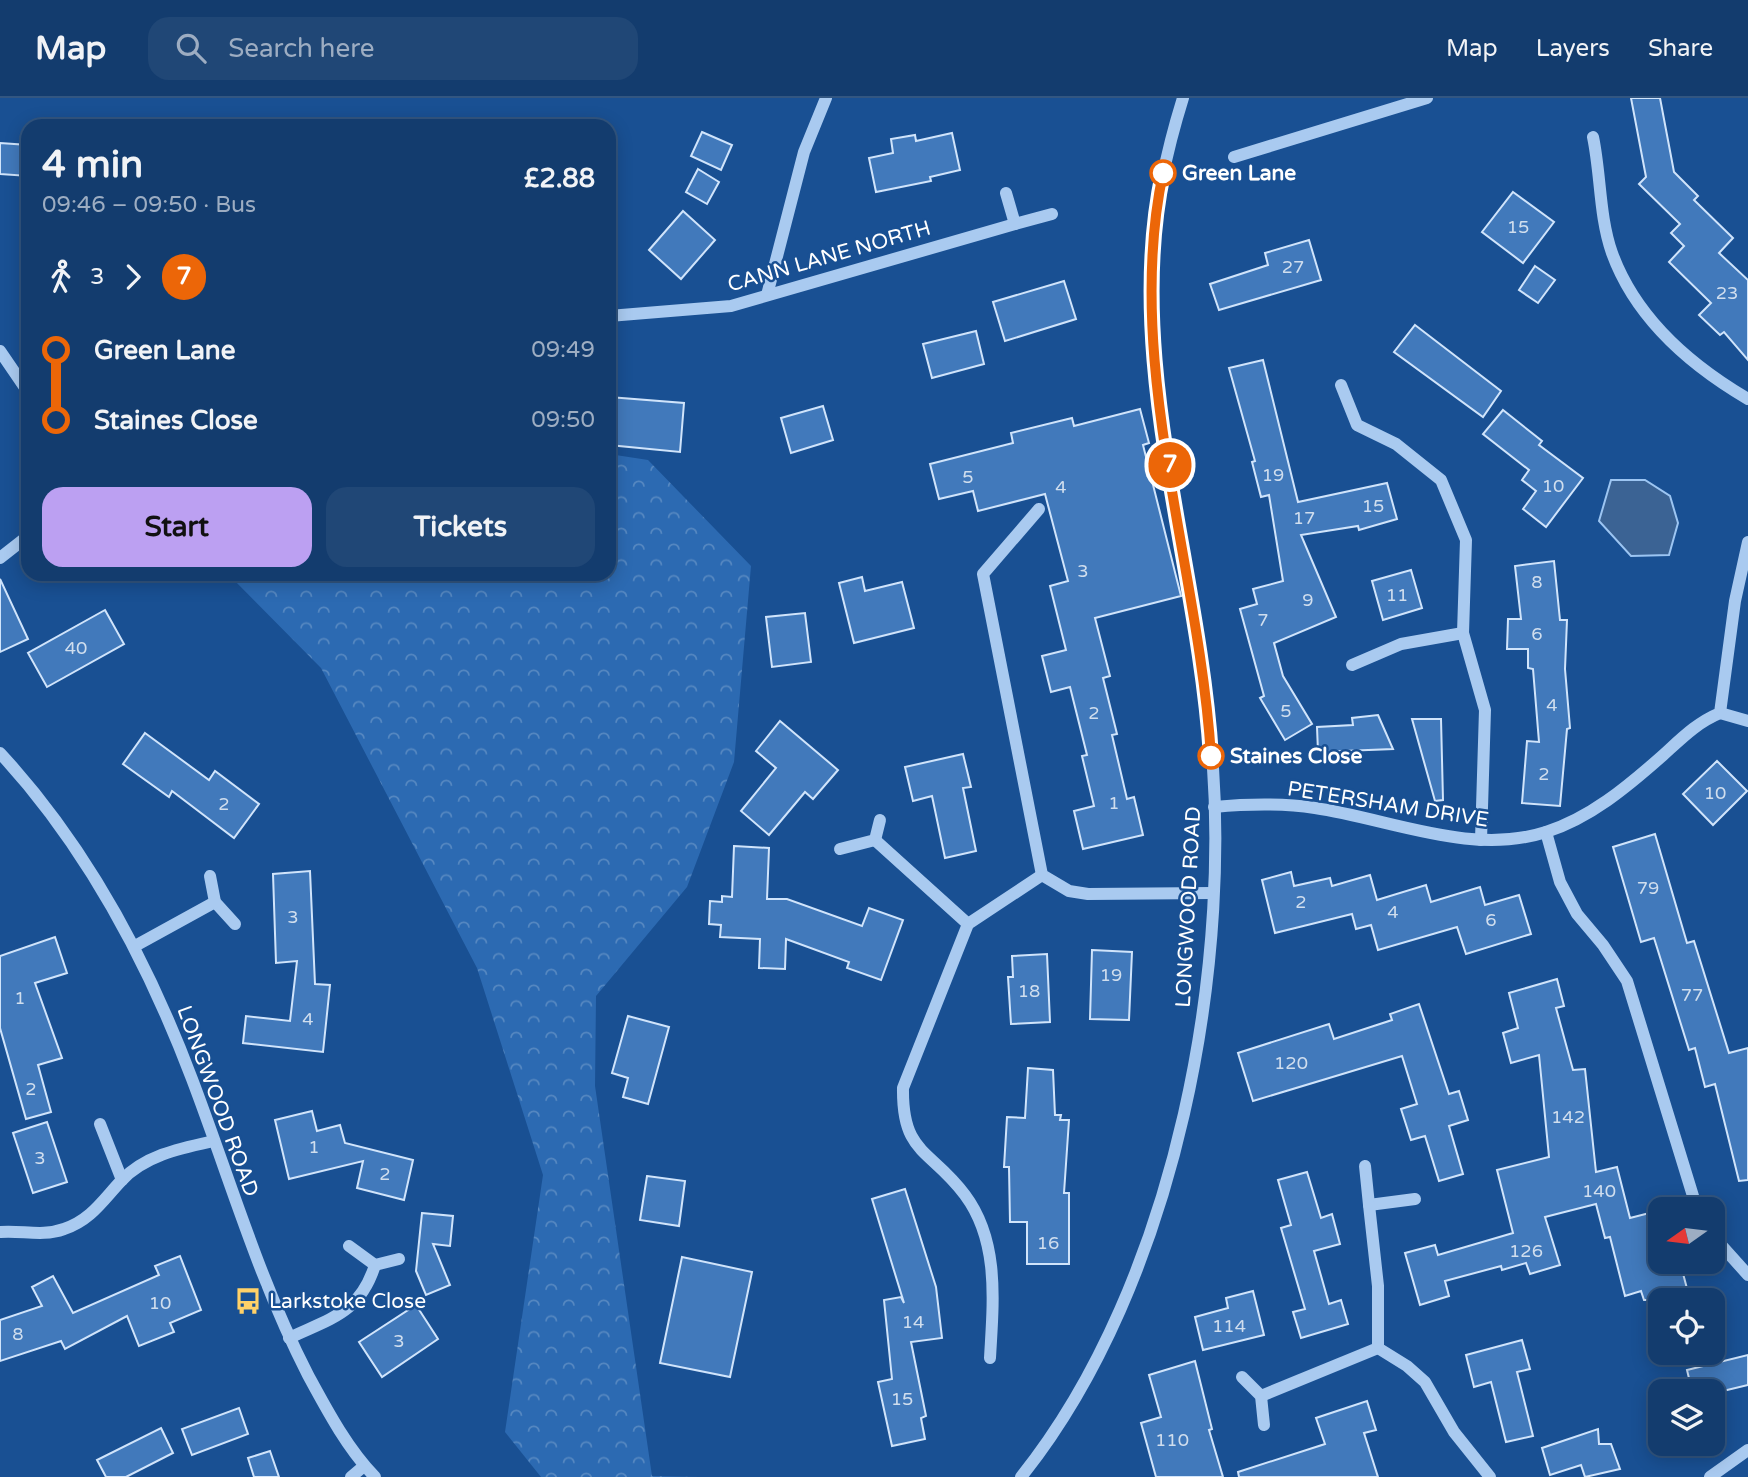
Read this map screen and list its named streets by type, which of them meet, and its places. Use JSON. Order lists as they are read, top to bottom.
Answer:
{
  "streets": {
    "street": ["CANN LANE NORTH", "PETERSHAM DRIVE", "LONGWOOD ROAD"]
  },
  "crossings": [
    ["PETERSHAM DRIVE", "LONGWOOD ROAD"]
  ],
  "places": {
    "other": ["Green Lane", "Staines Close"],
    "bus stop": ["Larkstoke Close"]
  },
  "lines": ["bus line 7"],
  "house_numbers": [
    "15",
    "27",
    "23",
    "19",
    "5",
    "10",
    "4",
    "15",
    "17",
    "3",
    "8",
    "11",
    "9",
    "7",
    "6",
    "40",
    "4",
    "5",
    "2",
    "2",
    "10",
    "1",
    "2",
    "79",
    "2",
    "4",
    "3",
    "6",
    "19",
    "18",
    "77",
    "1",
    "4",
    "120",
    "2",
    "142",
    "1",
    "3",
    "2",
    "140",
    "16",
    "126",
    "10",
    "14",
    "114",
    "8",
    "3",
    "15",
    "110"
  ],
  "north": "left",
  "page": {
    "header": "Map",
    "search": "Search here",
    "nav": ["Map", "Layers", "Share"],
    "on_map": "7",
    "heading": ["4 min", "09:46 – 09:50 · Bus", "£2.88"],
    "legs": ["3", "7"],
    "list": [
      {
        "name": "Green Lane",
        "value": "09:49"
      },
      {
        "name": "Staines Close",
        "value": "09:50"
      }
    ],
    "buttons": ["Start", "Tickets"]
  }
}
